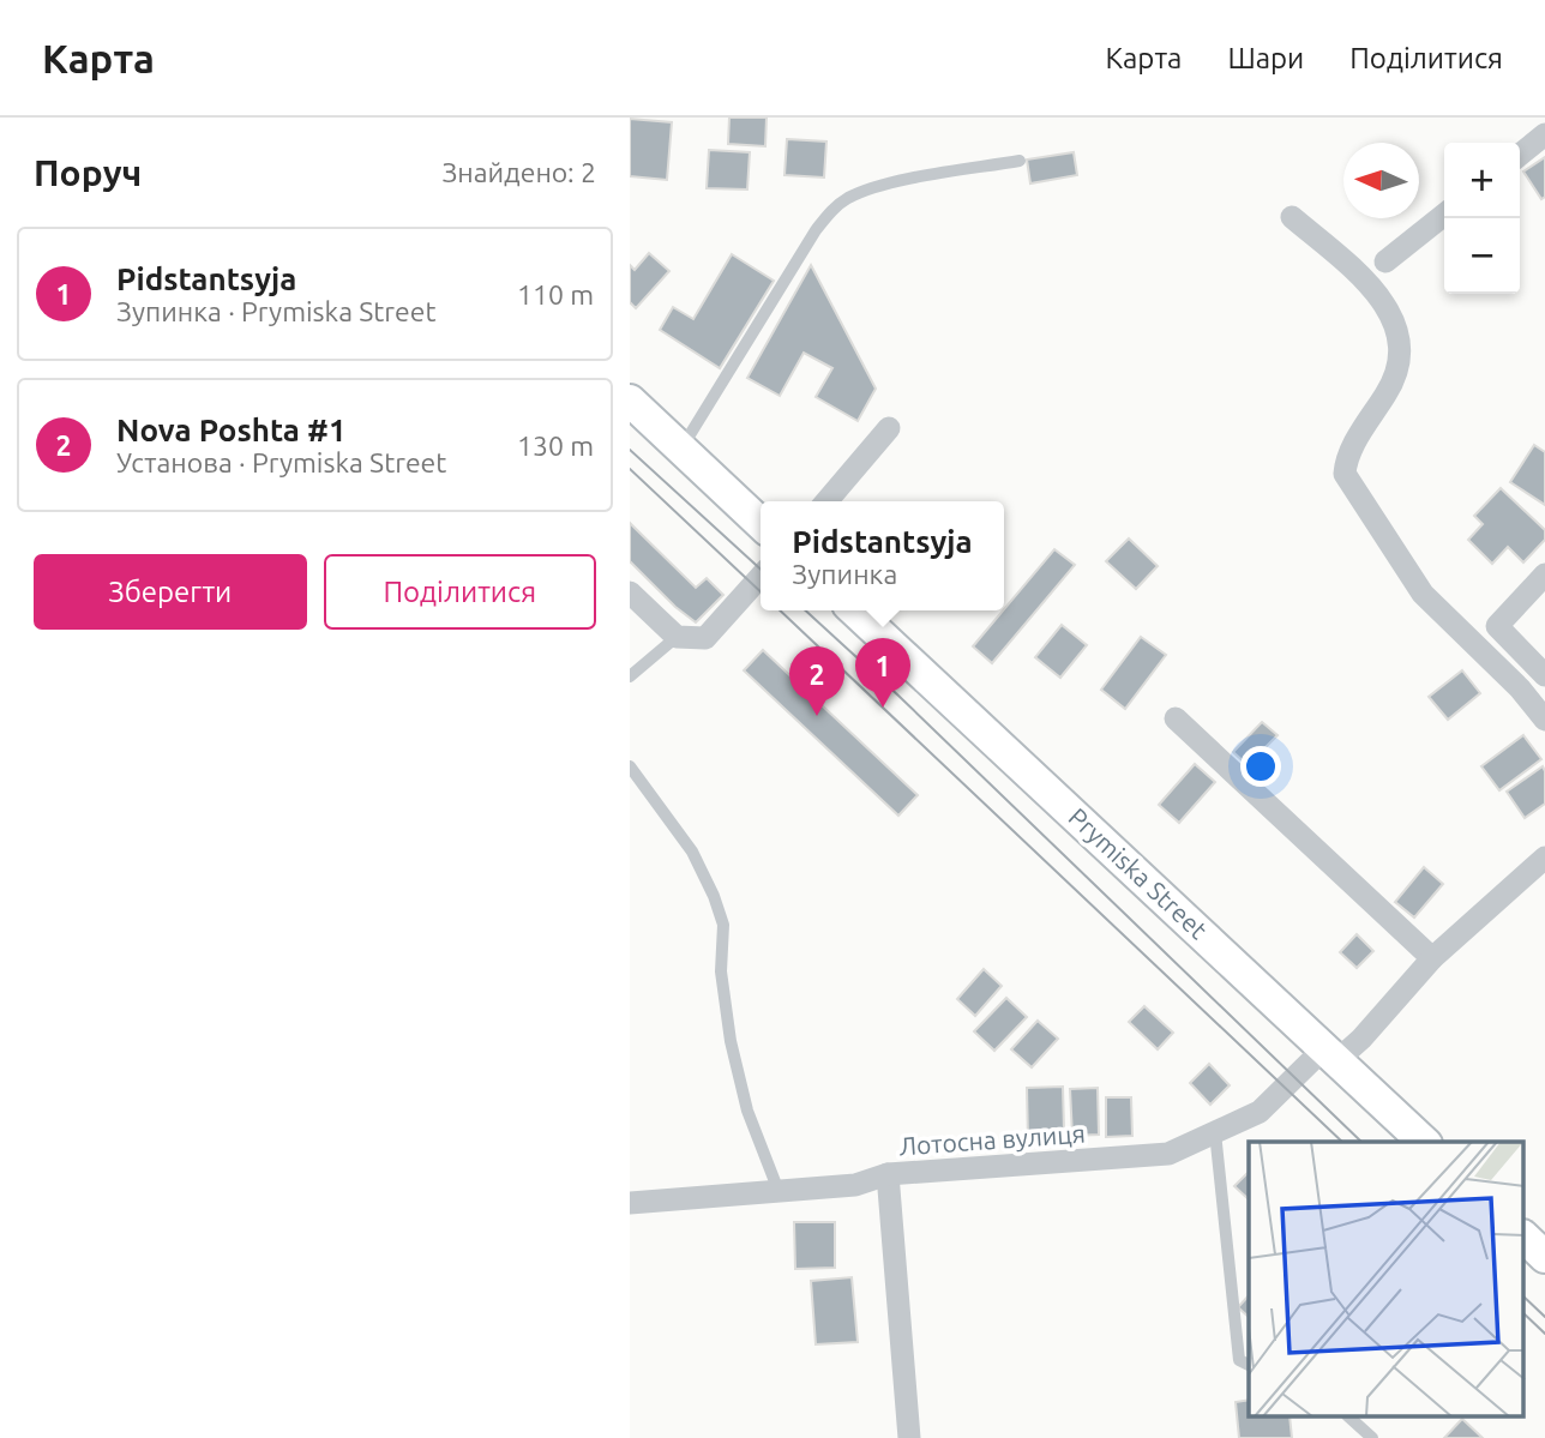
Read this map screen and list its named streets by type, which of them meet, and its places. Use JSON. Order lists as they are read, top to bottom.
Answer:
{
  "streets": {
    "street": ["Prymiska Street", "Лотосна вулиця"]
  },
  "crossings": [
    ["Prymiska Street", "Лотосна вулиця"]
  ],
  "north": "left",
  "page": {
    "header": "Карта",
    "nav": ["Карта", "Шари", "Поділитися"],
    "heading": ["Поруч", "Знайдено: 2"],
    "map_buttons": ["+", "−"],
    "list": [
      {
        "mark": "1",
        "name": "Pidstantsyja",
        "note": "Зупинка · Prymiska Street",
        "value": "110 m"
      },
      {
        "mark": "2",
        "name": "Nova Poshta #1",
        "note": "Установа · Prymiska Street",
        "value": "130 m"
      }
    ],
    "popup": ["Pidstantsyja", "Зупинка"],
    "buttons": ["Зберегти", "Поділитися"],
    "pins": ["1", "2"]
  }
}
